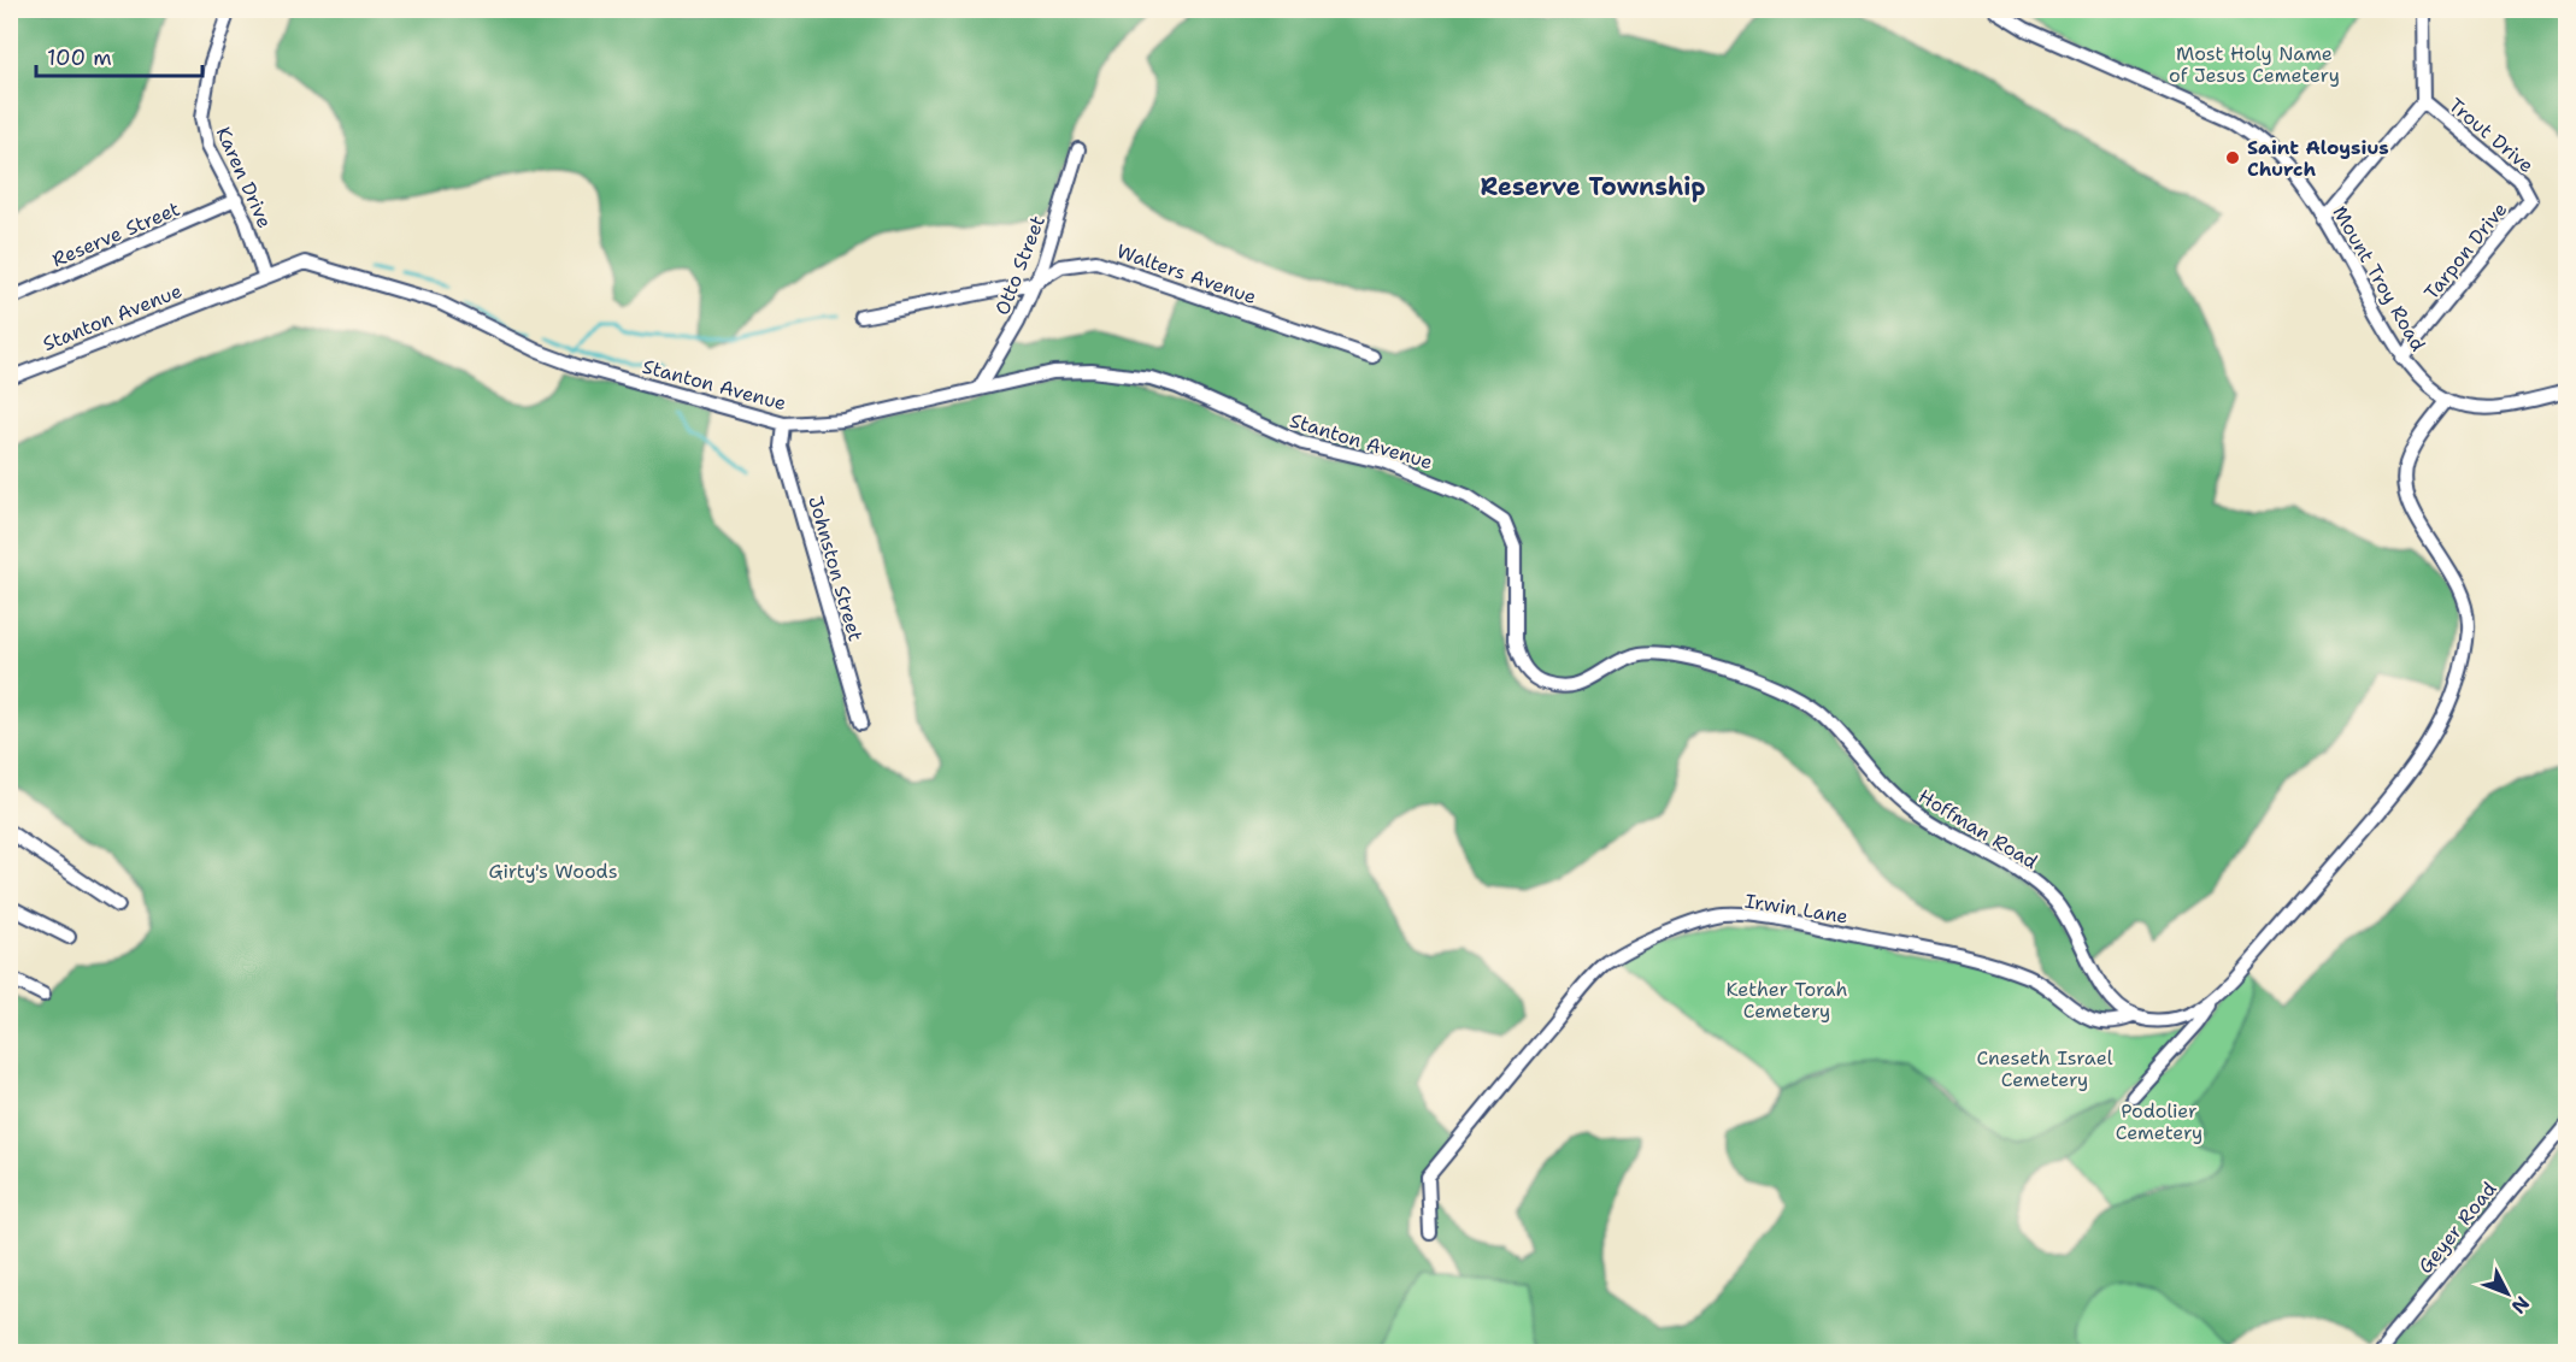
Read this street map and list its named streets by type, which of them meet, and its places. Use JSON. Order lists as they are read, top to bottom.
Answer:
{
  "streets": {
    "street": [
      "Trout Drive",
      "Karen Drive",
      "Reserve Street",
      "Tarpon Drive",
      "Otto Street",
      "Walters Avenue",
      "Mount Troy Road",
      "Stanton Avenue",
      "Johnston Street",
      "Hoffman Road",
      "Irwin Lane",
      "Geyer Road"
    ]
  },
  "crossings": [
    ["Trout Drive", "Tarpon Drive"],
    ["Karen Drive", "Reserve Street"],
    ["Karen Drive", "Stanton Avenue"],
    ["Tarpon Drive", "Mount Troy Road"],
    ["Otto Street", "Walters Avenue"],
    ["Otto Street", "Stanton Avenue"],
    ["Stanton Avenue", "Johnston Street"],
    ["Stanton Avenue", "Hoffman Road"],
    ["Hoffman Road", "Irwin Lane"]
  ],
  "districts": ["Reserve Township"],
  "parks": [
    "Most Holy Name of Jesus Cemetery",
    "Girty's Woods",
    "Kether Torah Cemetery",
    "Cneseth Israel Cemetery",
    "Podolier Cemetery"
  ],
  "places": ["Saint Aloysius Church"],
  "scale_bar": "100 m",
  "north": "bottom right"
}
